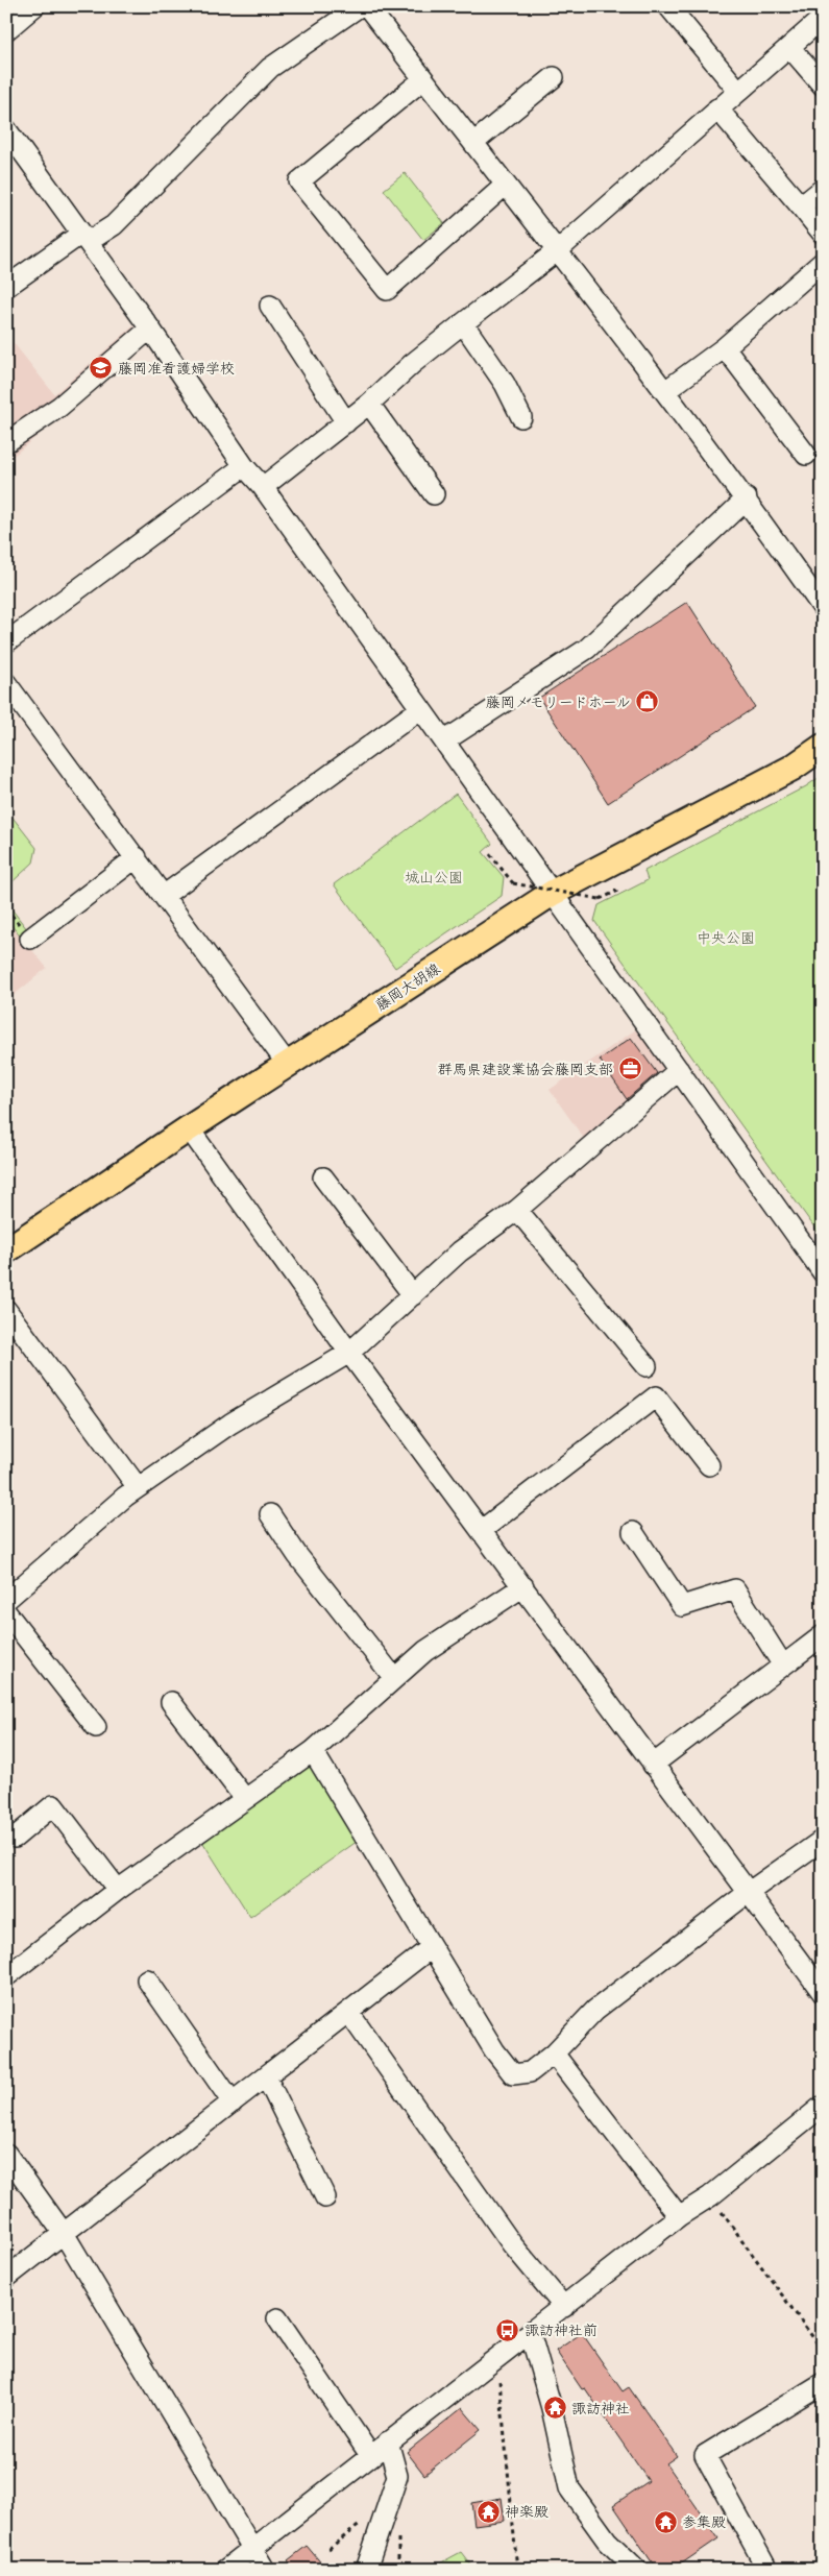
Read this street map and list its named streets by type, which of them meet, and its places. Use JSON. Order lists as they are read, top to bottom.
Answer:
{
  "streets": {
    "main road": ["藤岡大胡線"]
  },
  "parks": ["城山公園", "中央公園"],
  "places": {
    "school or university": ["藤岡准看護婦学校"],
    "shop": ["藤岡メモリードホール"],
    "office": ["群馬県建設業協会藤岡支部"],
    "bus stop": ["諏訪神社前"],
    "temple": ["諏訪神社", "神楽殿", "参集殿"]
  }
}
